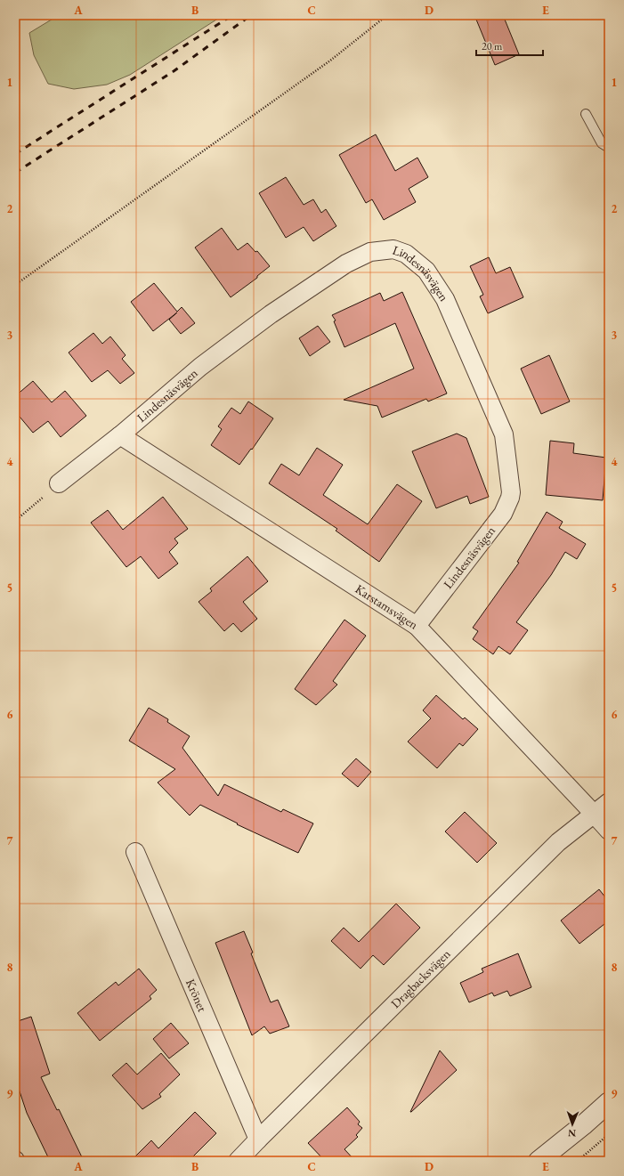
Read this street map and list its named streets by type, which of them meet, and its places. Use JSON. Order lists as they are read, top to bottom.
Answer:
{
  "streets": {
    "street": [
      "Lindesnäsvägen",
      "Karstamsvägen",
      "Dragbacksvägen",
      "Krönet"
    ]
  },
  "crossings": [
    ["Lindesnäsvägen", "Karstamsvägen"],
    ["Karstamsvägen", "Dragbacksvägen"],
    ["Dragbacksvägen", "Krönet"]
  ],
  "scale_bar": "20 m",
  "north": "bottom",
  "grid": {
    "columns": [
      "A",
      "B",
      "C",
      "D",
      "E"
    ],
    "rows": [
      "1",
      "2",
      "3",
      "4",
      "5",
      "6",
      "7",
      "8",
      "9"
    ]
  }
}
